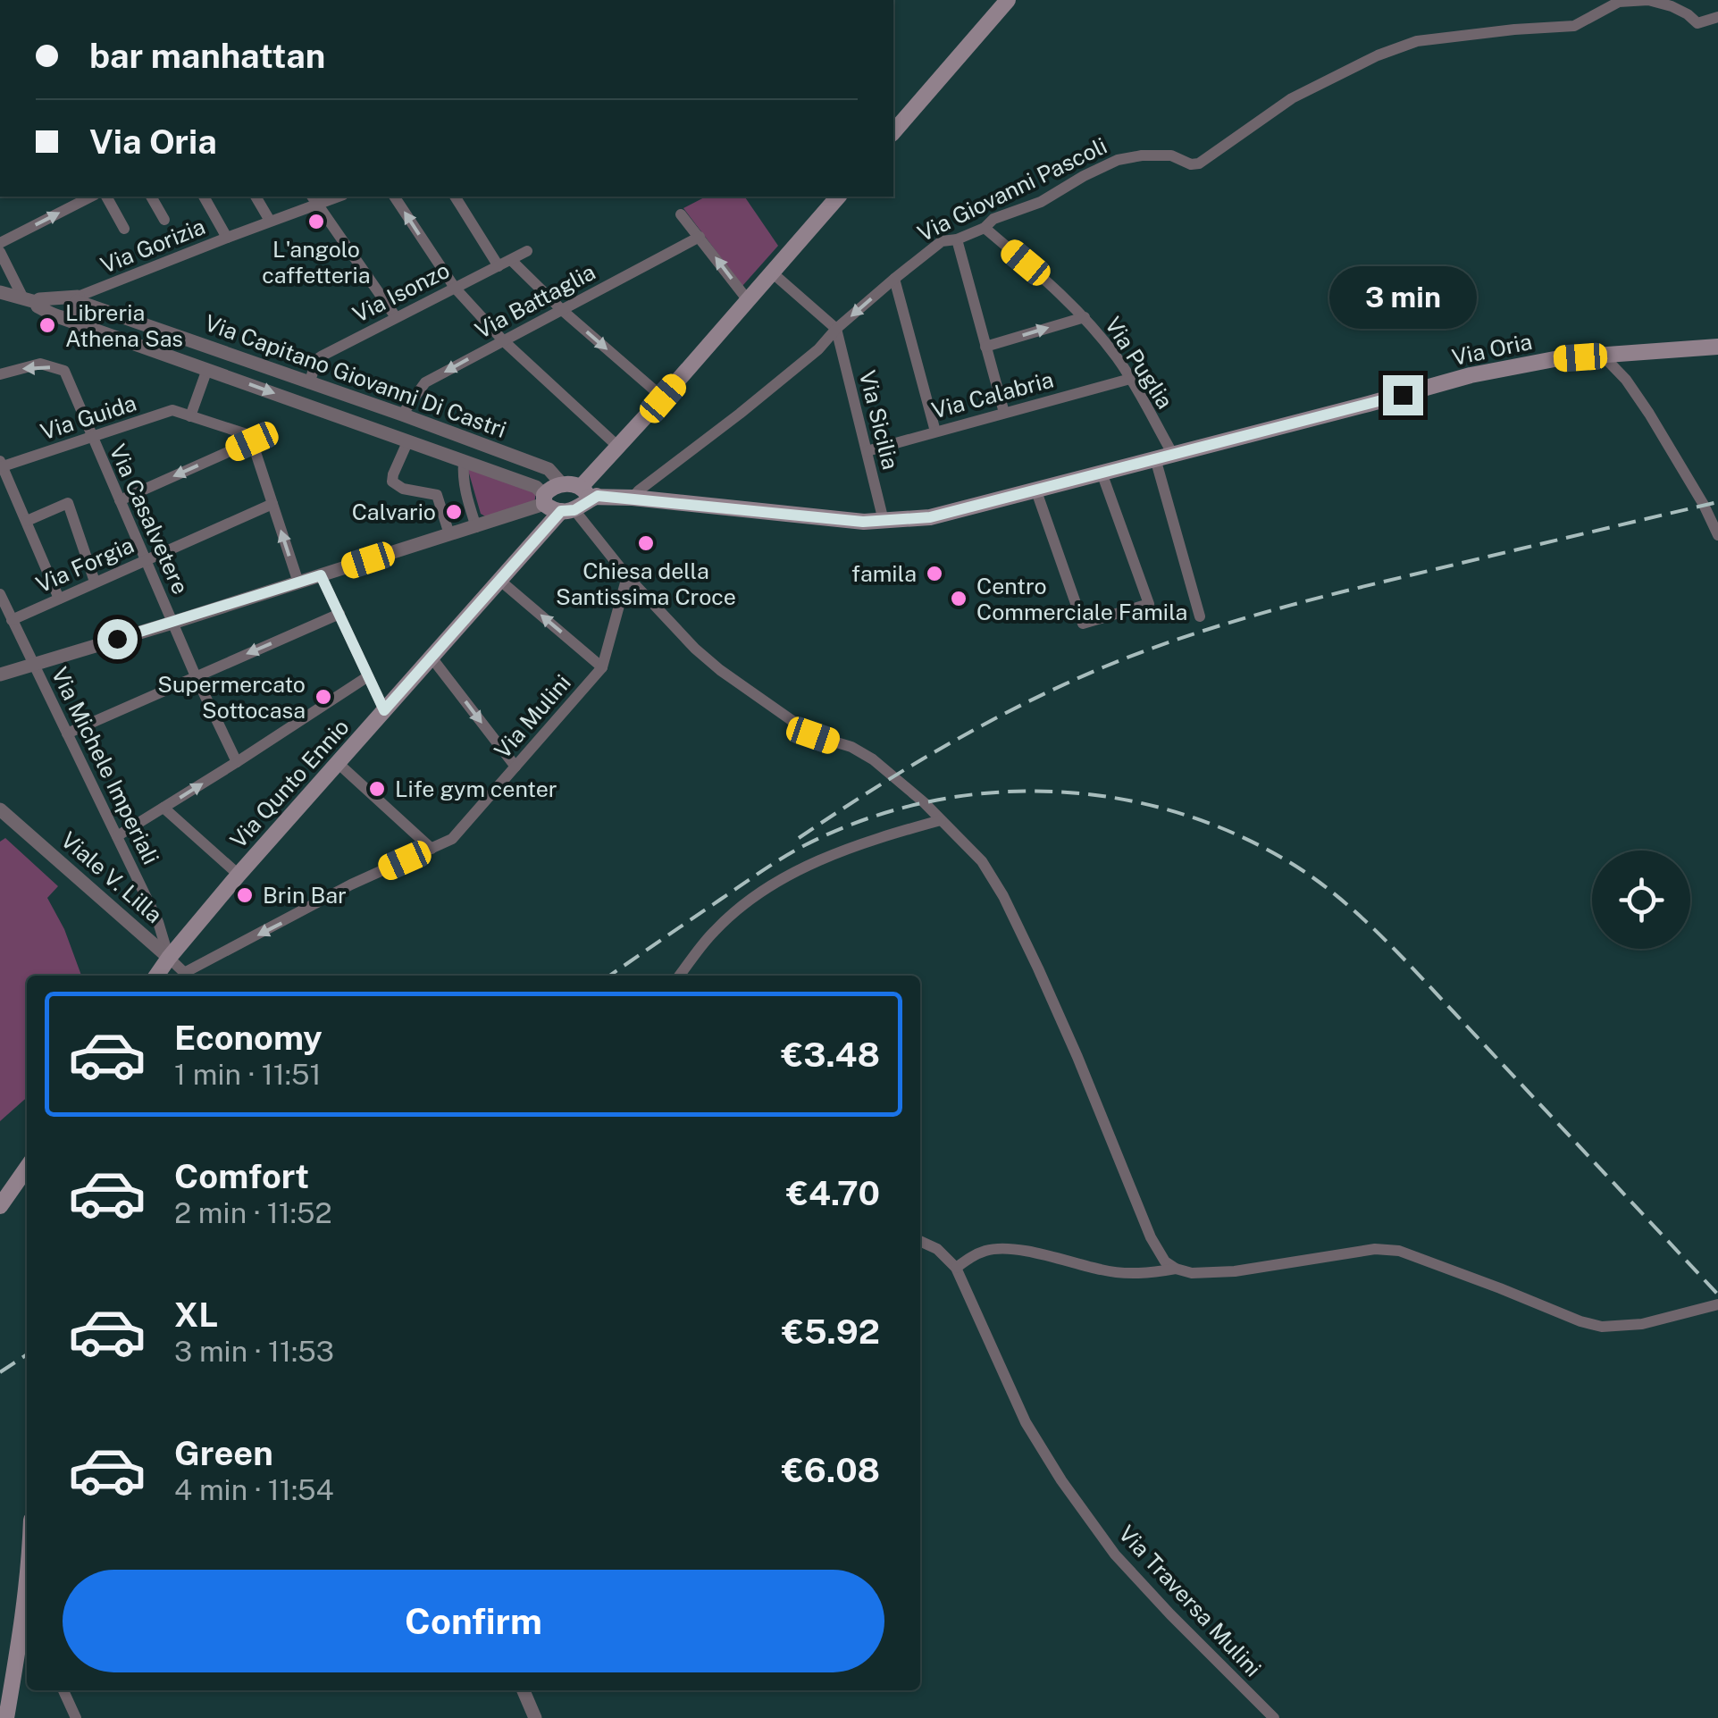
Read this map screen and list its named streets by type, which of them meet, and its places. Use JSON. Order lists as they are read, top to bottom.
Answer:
{
  "streets": {
    "main road": ["Via Oria", "Via Qunto Ennio"],
    "street": [
      "Via Giovanni Pascoli",
      "Via Gorizia",
      "Via Isonzo",
      "Via Battaglia",
      "Via Puglia",
      "Via Capitano Giovanni Di Castri",
      "Via Calabria",
      "Via Guida",
      "Via Sicilia",
      "Via Casalvetere",
      "Via Forgia",
      "Via Mulini",
      "Via Michele Imperiali",
      "Viale V. Lilla",
      "Via Traversa Mulini"
    ]
  },
  "crossings": [
    ["Via Giovanni Pascoli", "Via Oria"],
    ["Via Giovanni Pascoli", "Via Puglia"],
    ["Via Giovanni Pascoli", "Via Sicilia"],
    ["Via Gorizia", "Via Capitano Giovanni Di Castri"],
    ["Via Isonzo", "Via Capitano Giovanni Di Castri"],
    ["Via Battaglia", "Via Capitano Giovanni Di Castri"],
    ["Via Oria", "Via Puglia"],
    ["Via Oria", "Via Capitano Giovanni Di Castri"],
    ["Via Oria", "Via Sicilia"],
    ["Via Oria", "Via Qunto Ennio"],
    ["Via Puglia", "Via Calabria"],
    ["Via Calabria", "Via Sicilia"],
    ["Via Guida", "Via Casalvetere"],
    ["Via Casalvetere", "Via Forgia"],
    ["Via Forgia", "Via Michele Imperiali"],
    ["Via Michele Imperiali", "Via Qunto Ennio"],
    ["Via Michele Imperiali", "Viale V. Lilla"],
    ["Via Qunto Ennio", "Viale V. Lilla"]
  ],
  "one_way": ["Via Battaglia", "Via Mulini"],
  "places": [
    "L'angolo caffetteria",
    "Libreria Athena Sas",
    "Calvario",
    "Chiesa della Santissima Croce",
    "famila",
    "Centro Commerciale Famila",
    "Supermercato Sottocasa",
    "Life gym center",
    "Brin Bar"
  ],
  "page": {
    "banner": ["bar manhattan", "Via Oria"],
    "bubble": "3 min",
    "list": [
      {
        "name": "Economy",
        "note": "1 min · 11:51",
        "value": "€3.48"
      },
      {
        "name": "Comfort",
        "note": "2 min · 11:52",
        "value": "€4.70"
      },
      {
        "name": "XL",
        "note": "3 min · 11:53",
        "value": "€5.92"
      },
      {
        "name": "Green",
        "note": "4 min · 11:54",
        "value": "€6.08"
      }
    ],
    "buttons": "Confirm"
  }
}
